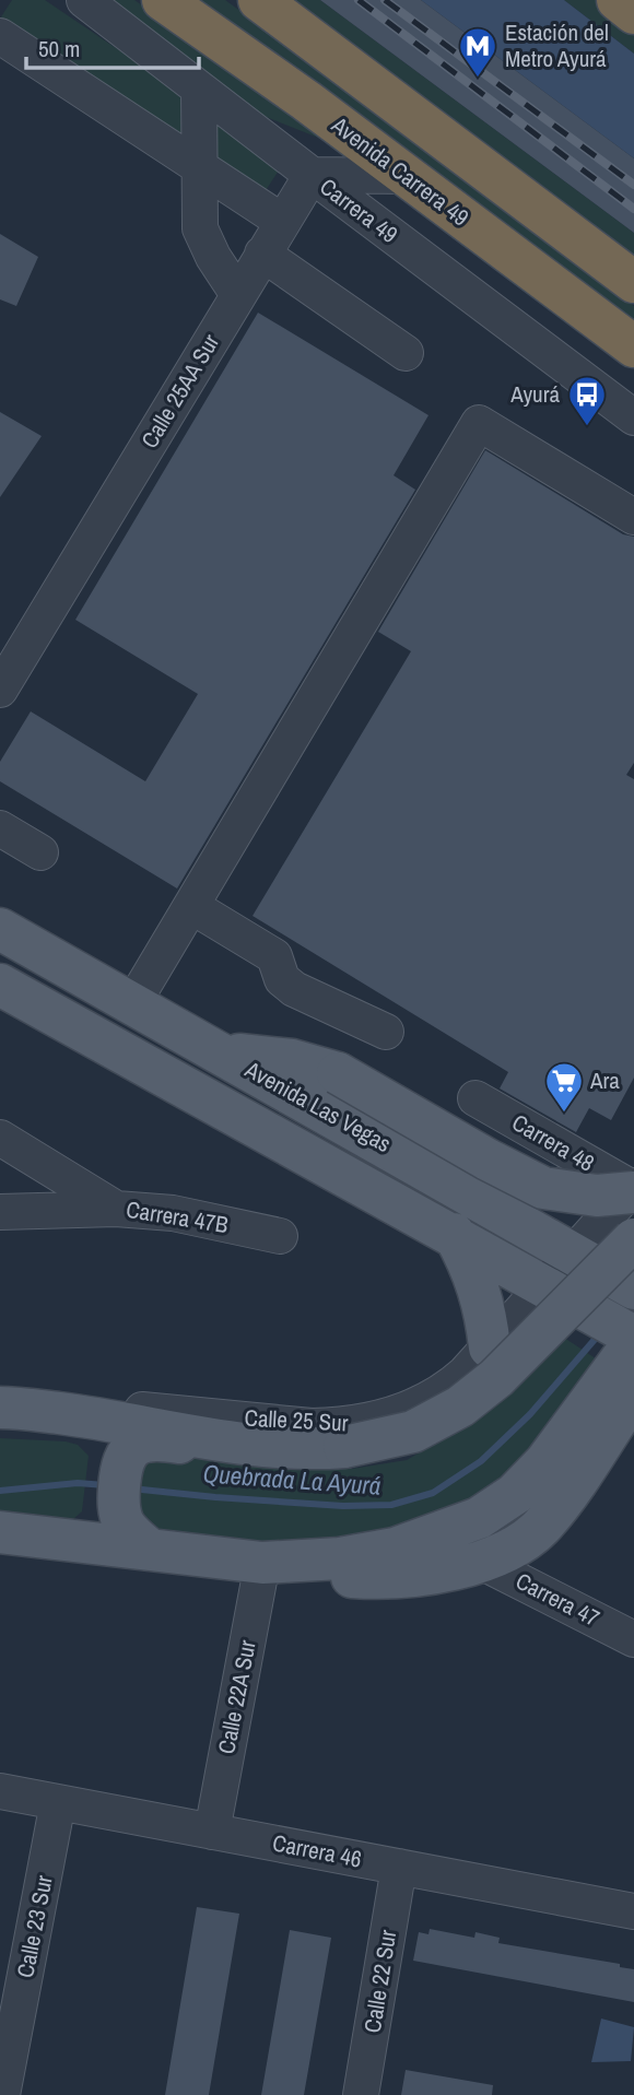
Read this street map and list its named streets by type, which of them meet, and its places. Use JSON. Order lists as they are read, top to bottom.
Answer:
{
  "streets": {
    "highway": ["Avenida Carrera 49"],
    "main road": ["Avenida Las Vegas", "Calle 25 Sur"],
    "street": [
      "Carrera 49",
      "Calle 25AA Sur",
      "Carrera 48",
      "Carrera 47B",
      "Carrera 47",
      "Calle 22A Sur",
      "Carrera 46",
      "Calle 23 Sur",
      "Calle 22 Sur"
    ]
  },
  "crossings": [
    ["Carrera 49", "Calle 25AA Sur"],
    ["Avenida Las Vegas", "Calle 25 Sur"],
    ["Carrera 48", "Calle 25 Sur"],
    ["Calle 22A Sur", "Carrera 46"],
    ["Carrera 46", "Calle 23 Sur"],
    ["Carrera 46", "Calle 22 Sur"]
  ],
  "water": ["Quebrada La Ayurá"],
  "places": {
    "metro station": ["Estación del Metro Ayurá"],
    "bus stop": ["Ayurá"],
    "supermarket": ["Ara"]
  },
  "scale_bar": "50 m"
}
